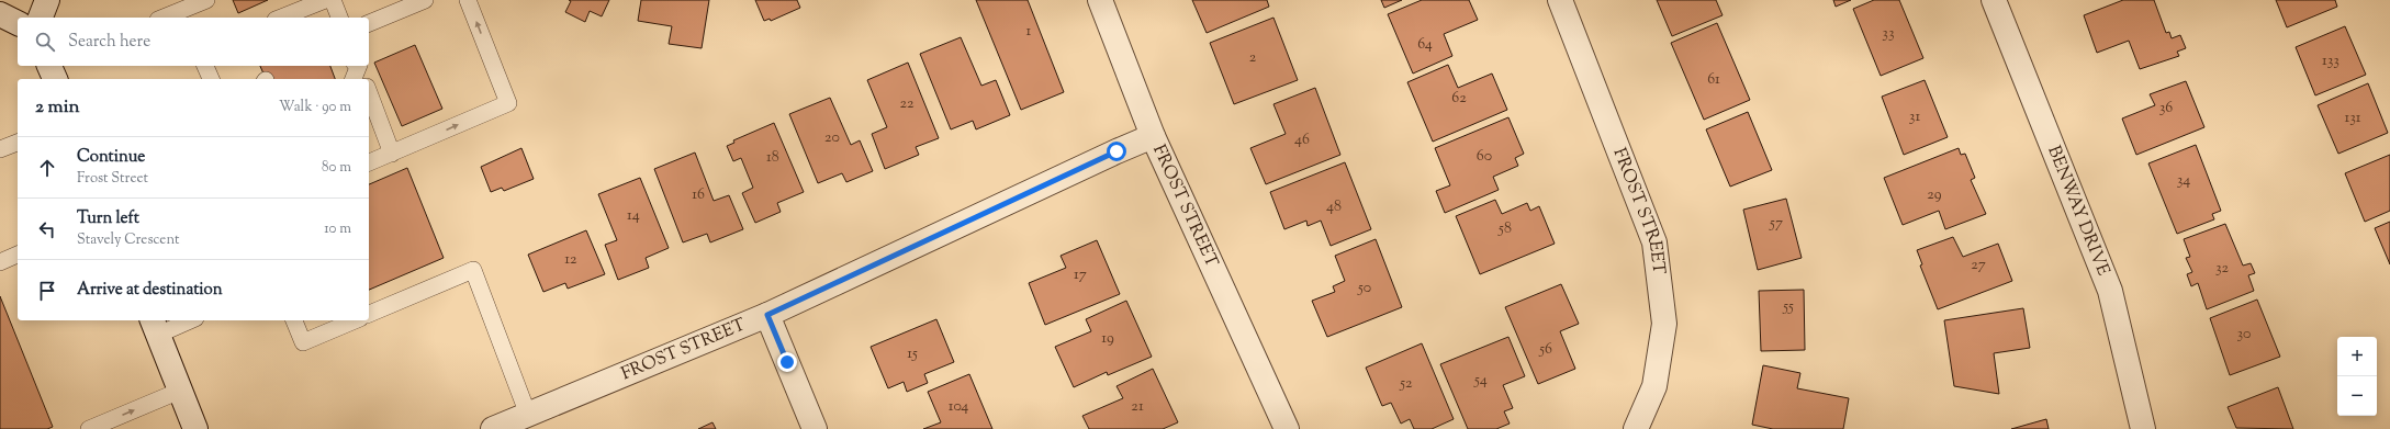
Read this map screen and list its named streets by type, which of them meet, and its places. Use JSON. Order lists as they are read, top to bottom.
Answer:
{
  "streets": {
    "street": ["FROST STREET", "BENWAY DRIVE"]
  },
  "house_numbers": [
    "1",
    "33",
    "64",
    "2",
    "133",
    "61",
    "62",
    "22",
    "36",
    "31",
    "131",
    "20",
    "46",
    "60",
    "18",
    "34",
    "16",
    "29",
    "48",
    "14",
    "57",
    "58",
    "12",
    "27",
    "32",
    "17",
    "50",
    "55",
    "30",
    "19",
    "56",
    "15",
    "54",
    "52",
    "104",
    "21"
  ],
  "page": {
    "search": "Search here",
    "heading": ["2 min", "Walk · 90 m"],
    "list": [
      ["Continue", "Frost Street", "80 m"],
      ["Turn left", "Stavely Crescent", "10 m"],
      "Arrive at destination"
    ],
    "map_buttons": ["+", "−"]
  }
}
